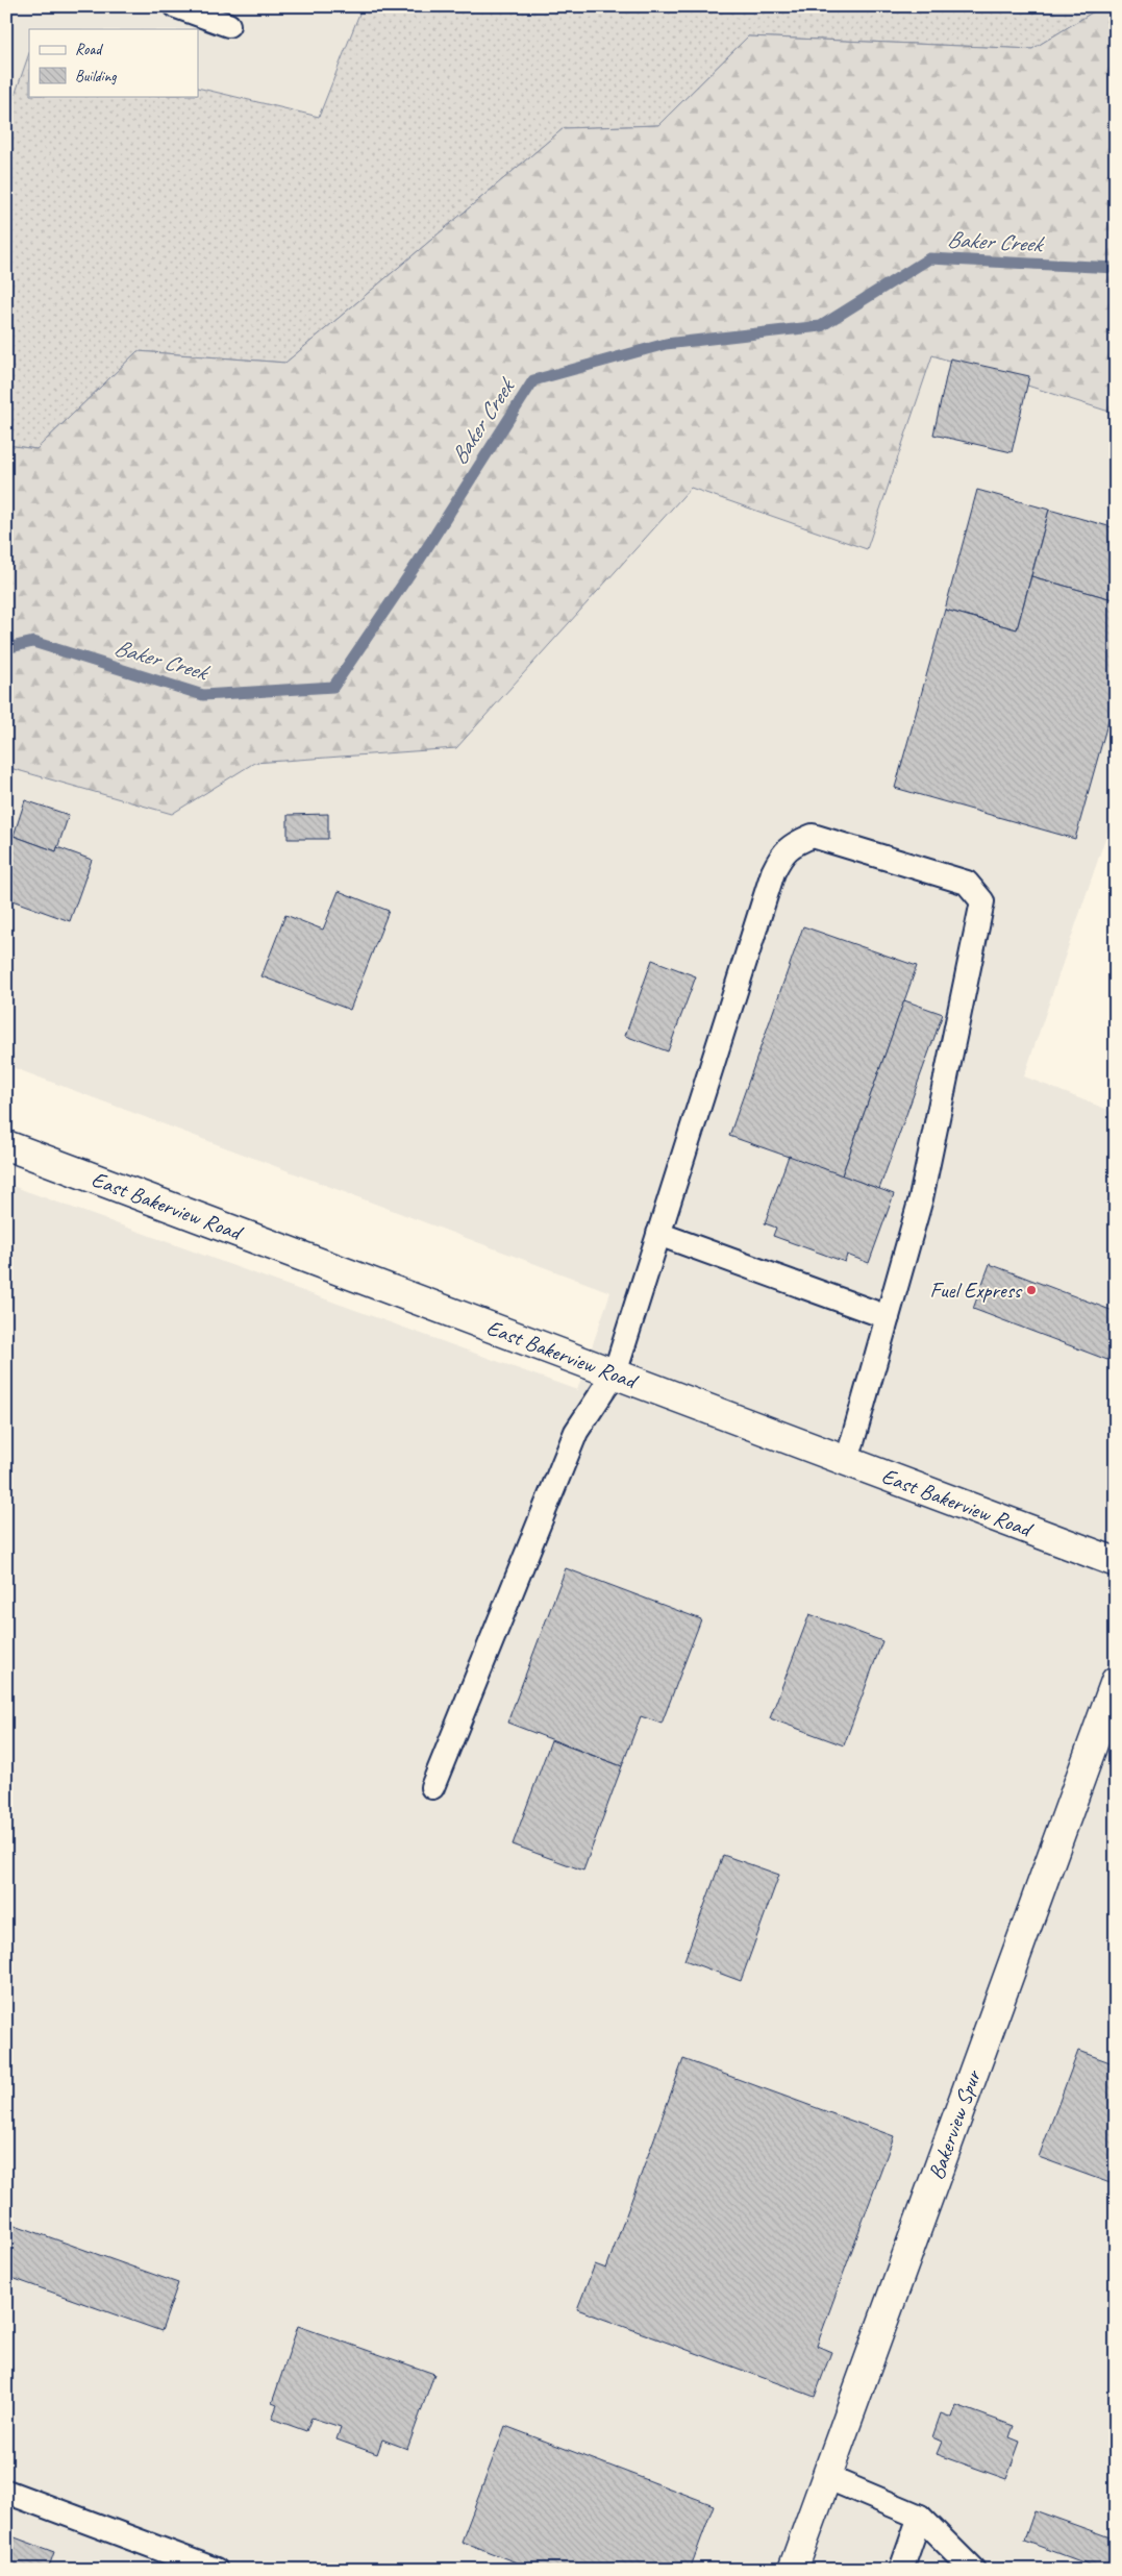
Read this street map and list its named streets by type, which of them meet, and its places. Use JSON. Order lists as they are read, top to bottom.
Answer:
{
  "streets": {
    "main road": ["East Bakerview Road", "Bakerview Spur"]
  },
  "water": ["Baker Creek"],
  "places": ["Fuel Express"],
  "legend": ["Road", "Building"]
}
